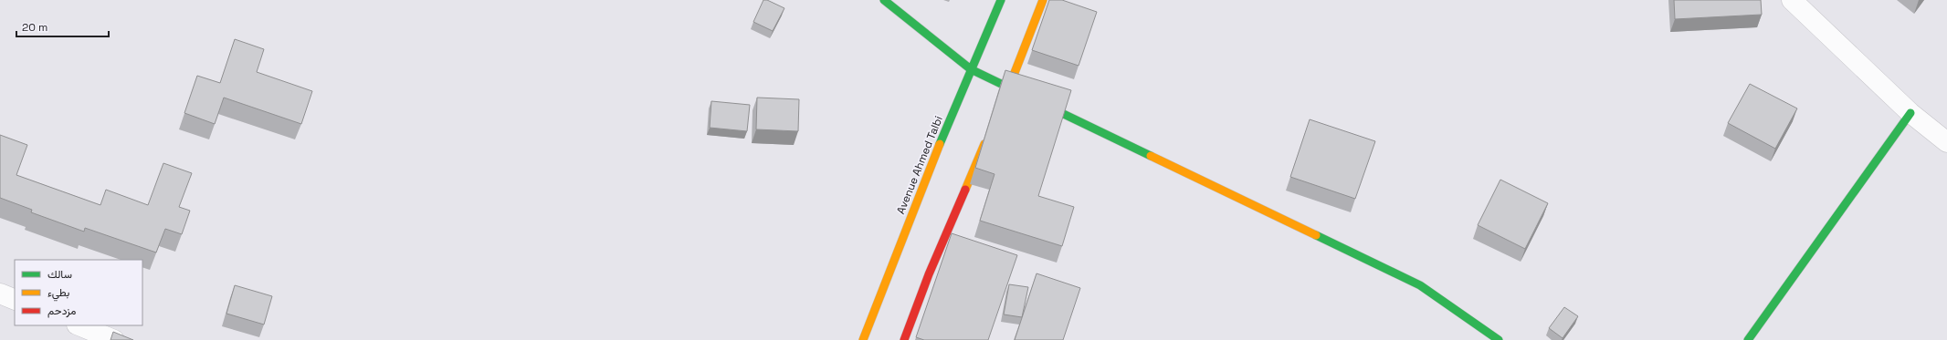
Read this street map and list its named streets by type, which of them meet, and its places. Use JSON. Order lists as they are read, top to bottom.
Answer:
{
  "streets": {
    "street": ["Avenue Ahmed Talbi"]
  },
  "legend": ["سالك", "بطيء", "مزدحم"],
  "scale_bar": "20 m"
}
